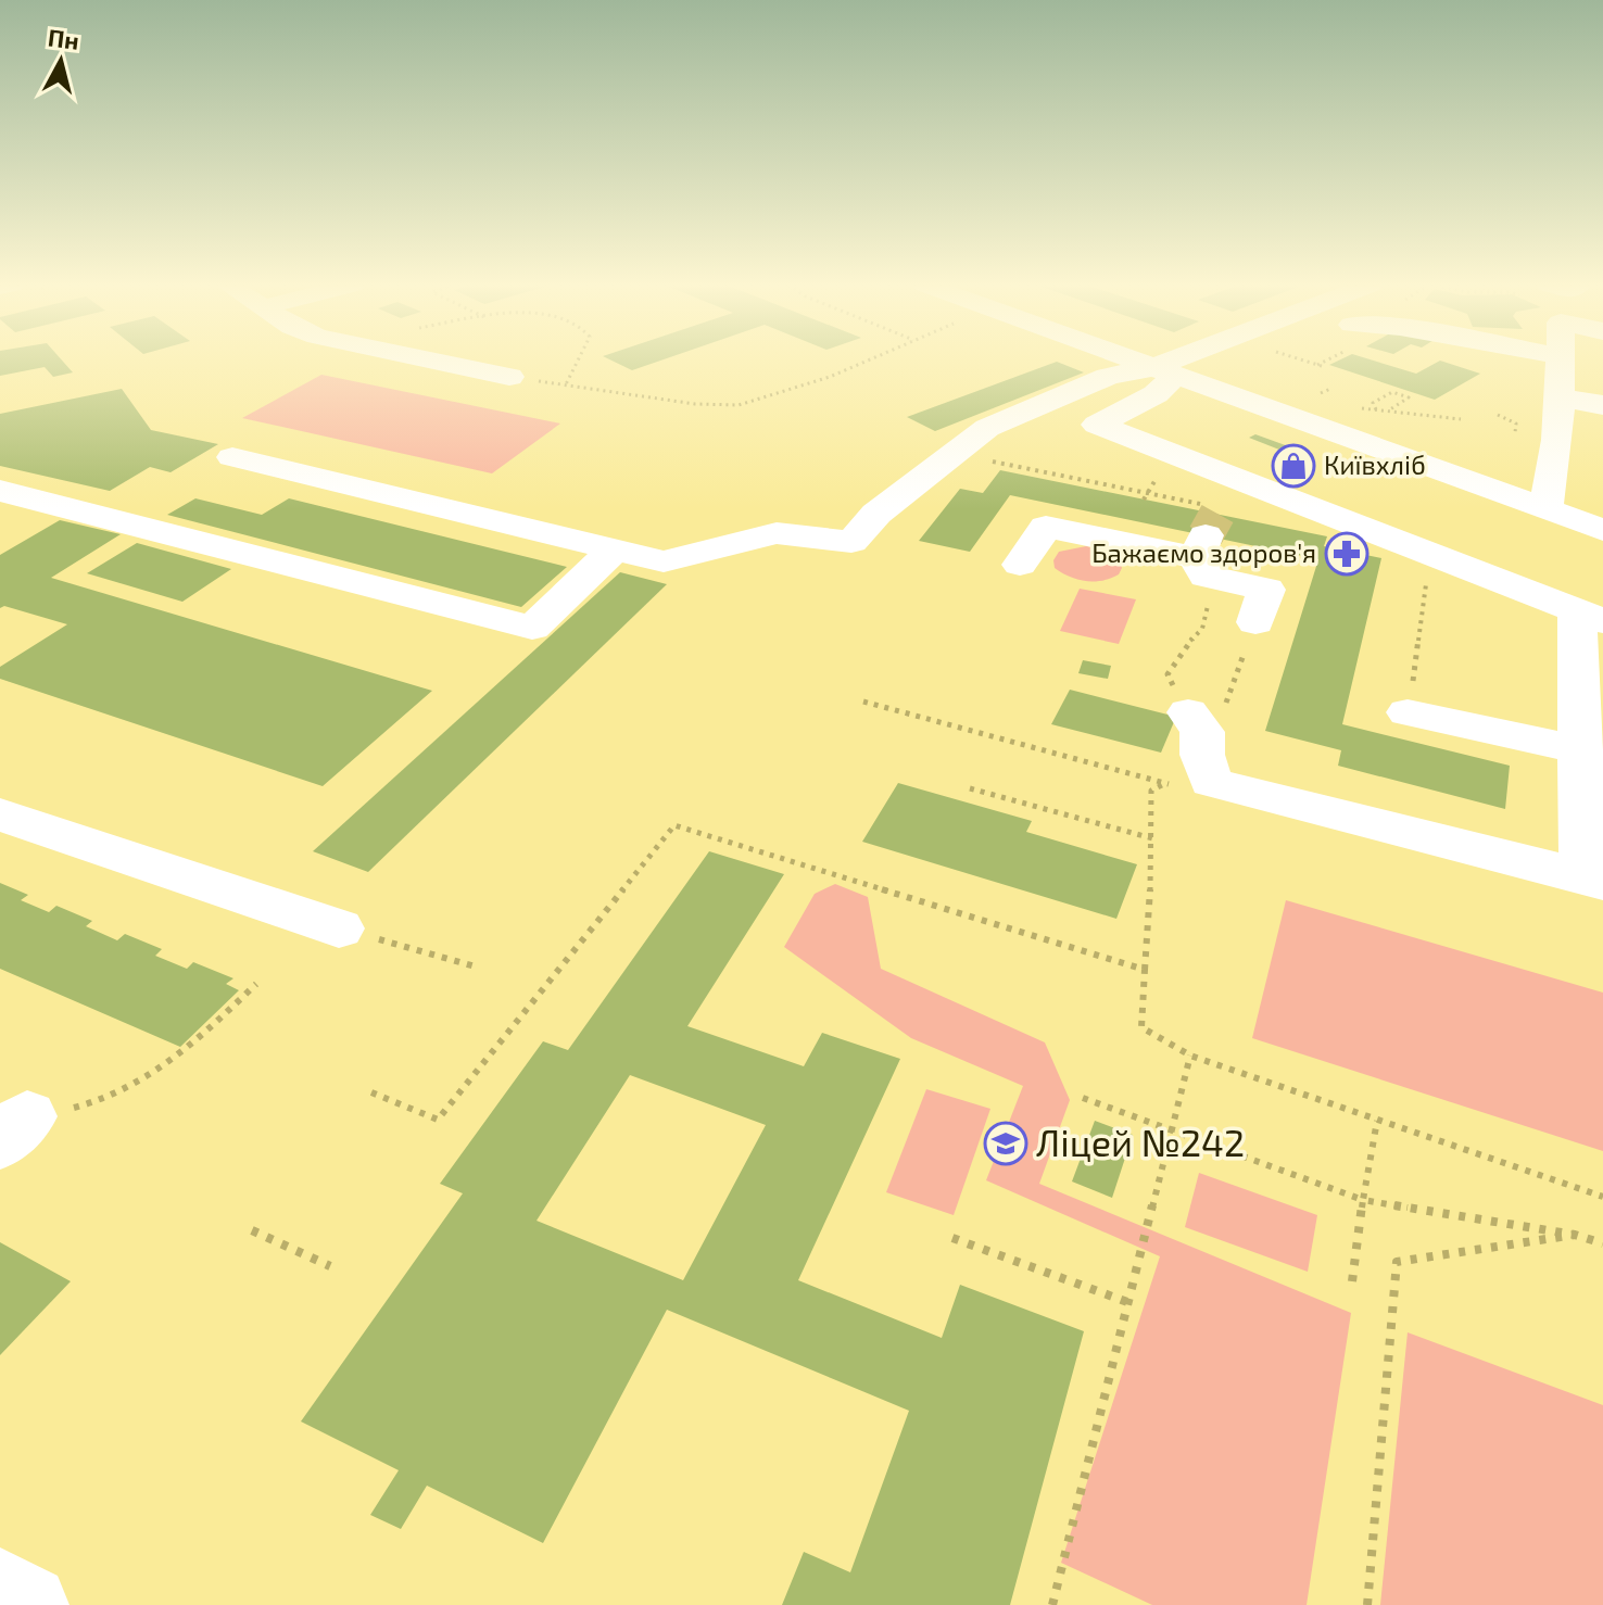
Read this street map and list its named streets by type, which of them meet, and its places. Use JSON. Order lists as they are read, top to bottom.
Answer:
{
  "places": {
    "shop": ["Київхліб"],
    "pharmacy": ["Бажаємо здоров'я"],
    "school or university": ["Ліцей №242"]
  },
  "north": "top"
}
